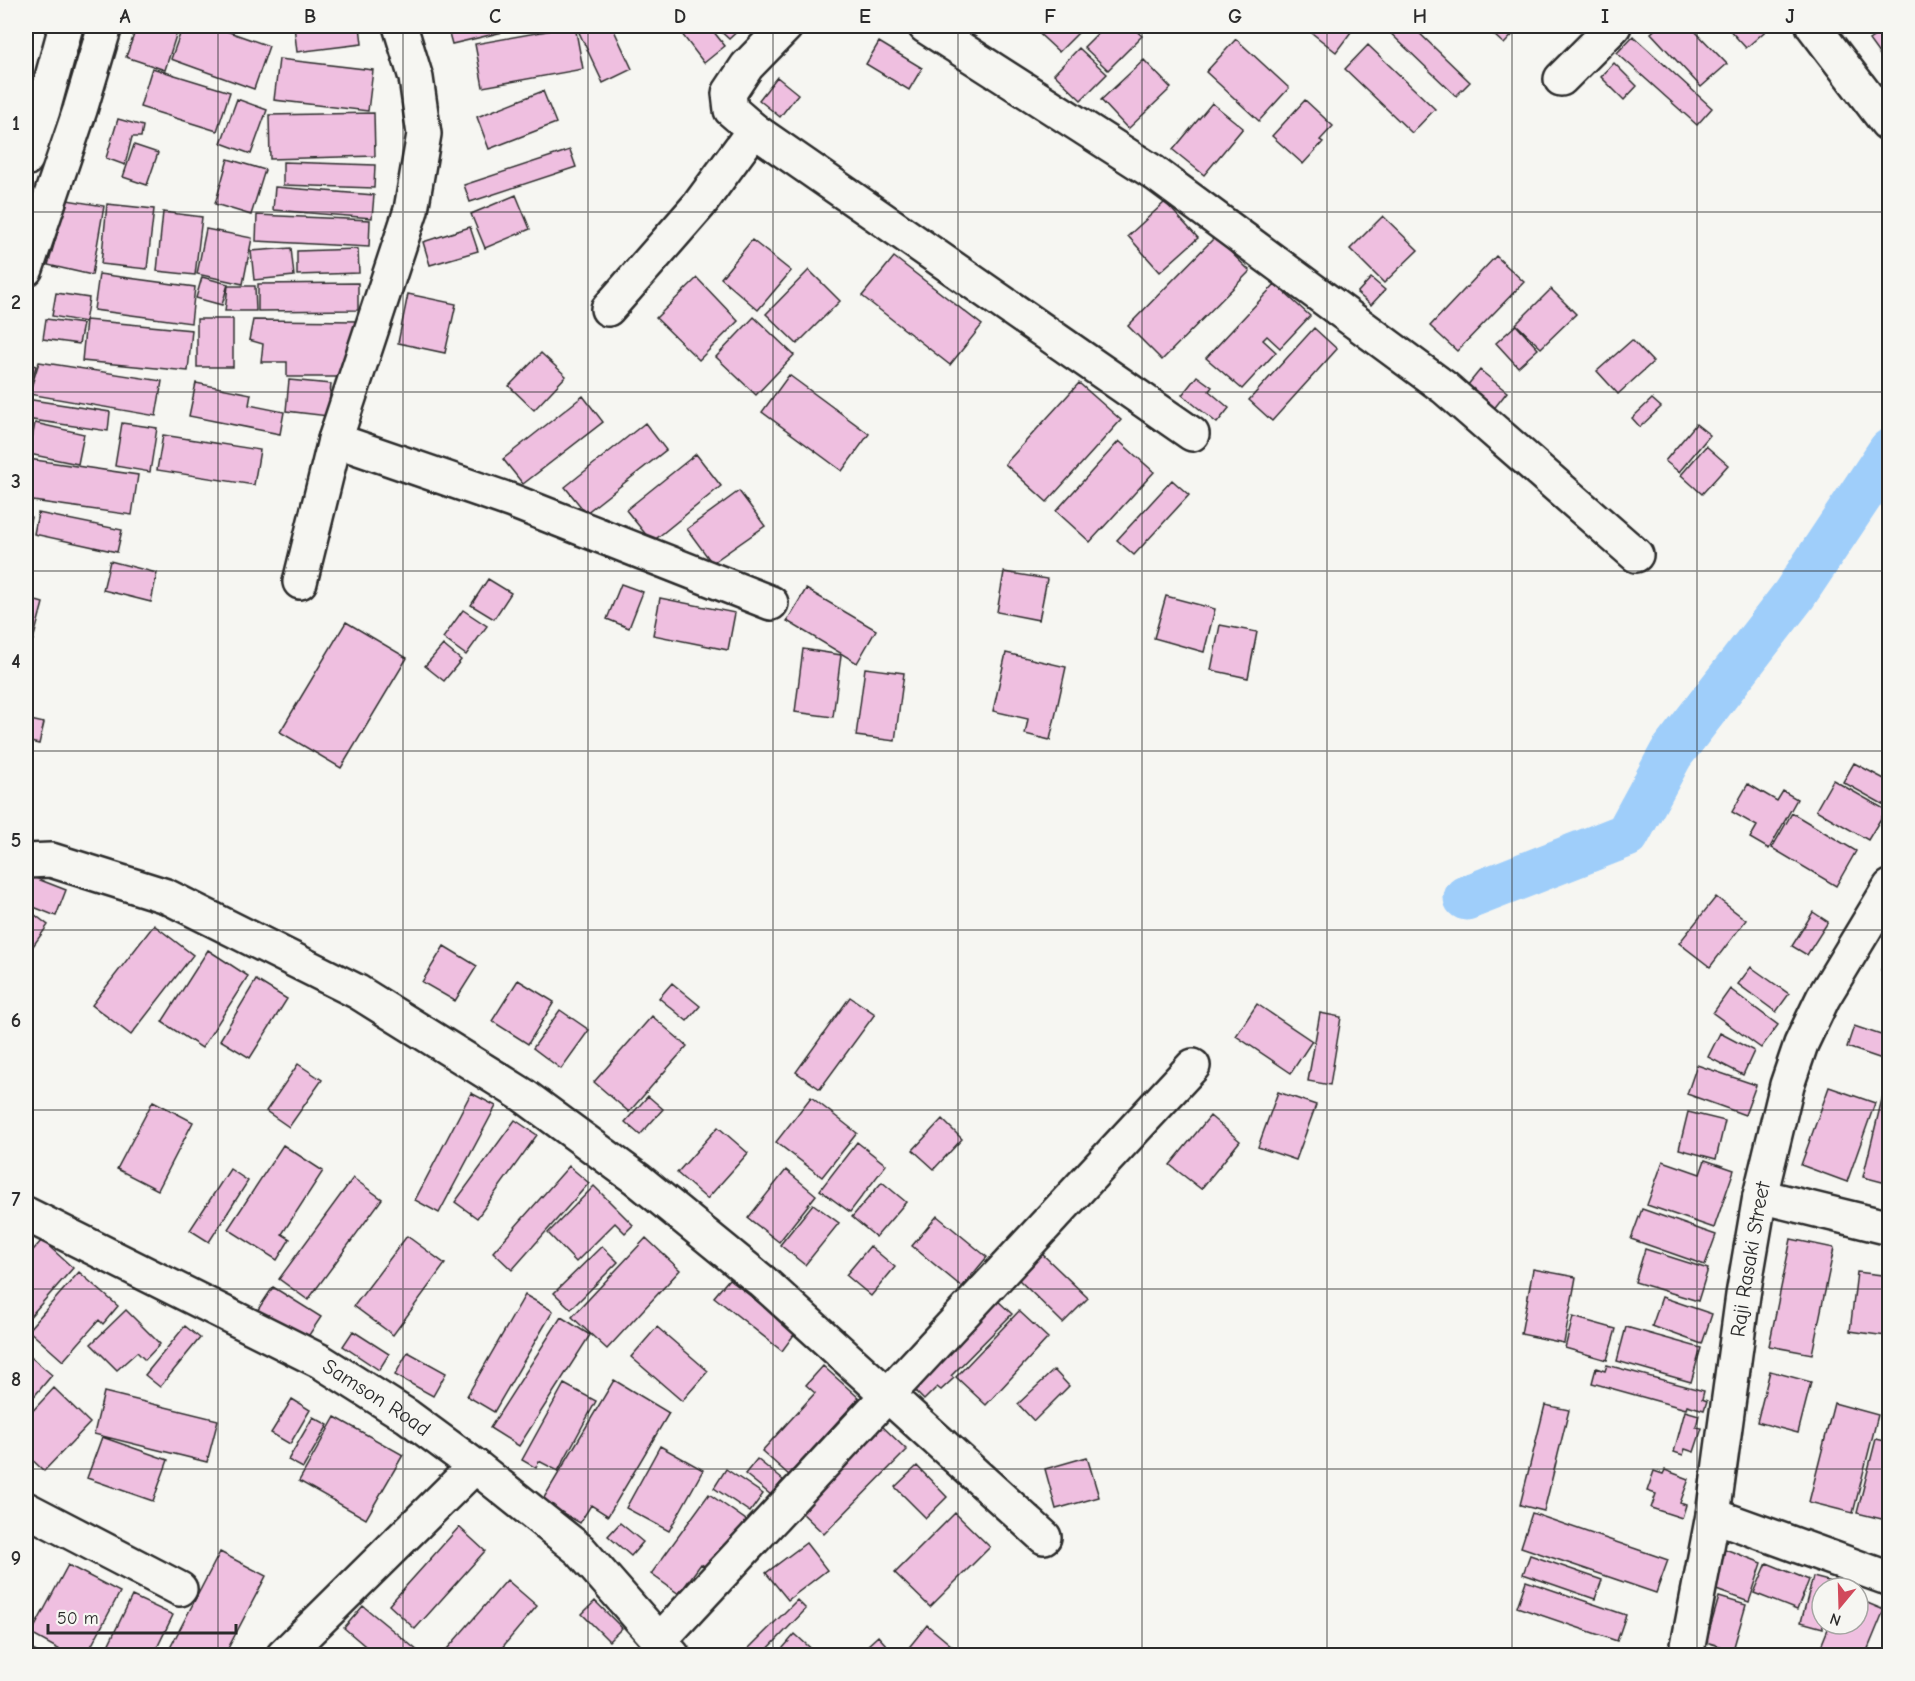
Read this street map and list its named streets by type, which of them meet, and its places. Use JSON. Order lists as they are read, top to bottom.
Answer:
{
  "streets": {
    "main road": ["Raji Rasaki Street", "Samson Road"]
  },
  "scale_bar": "50 m",
  "north": "bottom",
  "grid": {
    "columns": [
      "A",
      "B",
      "C",
      "D",
      "E",
      "F",
      "G",
      "H",
      "I",
      "J"
    ],
    "rows": [
      "1",
      "2",
      "3",
      "4",
      "5",
      "6",
      "7",
      "8",
      "9"
    ]
  }
}
